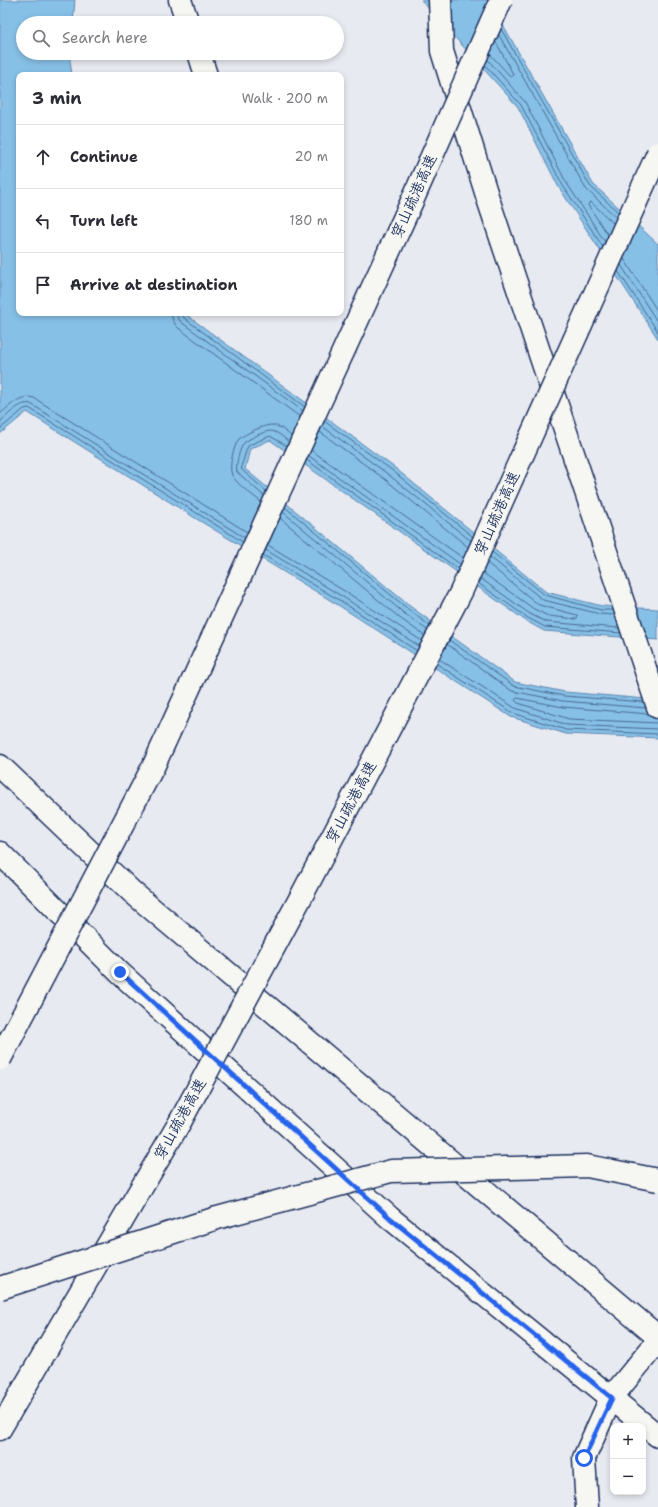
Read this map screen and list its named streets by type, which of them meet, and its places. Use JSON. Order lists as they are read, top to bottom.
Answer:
{
  "streets": {
    "main road": ["穿山疏港高速"]
  },
  "page": {
    "search": "Search here",
    "heading": ["3 min", "Walk · 200 m"],
    "list": [
      ["Continue", "20 m"],
      ["Turn left", "180 m"],
      "Arrive at destination"
    ],
    "map_buttons": ["+", "−"]
  }
}
